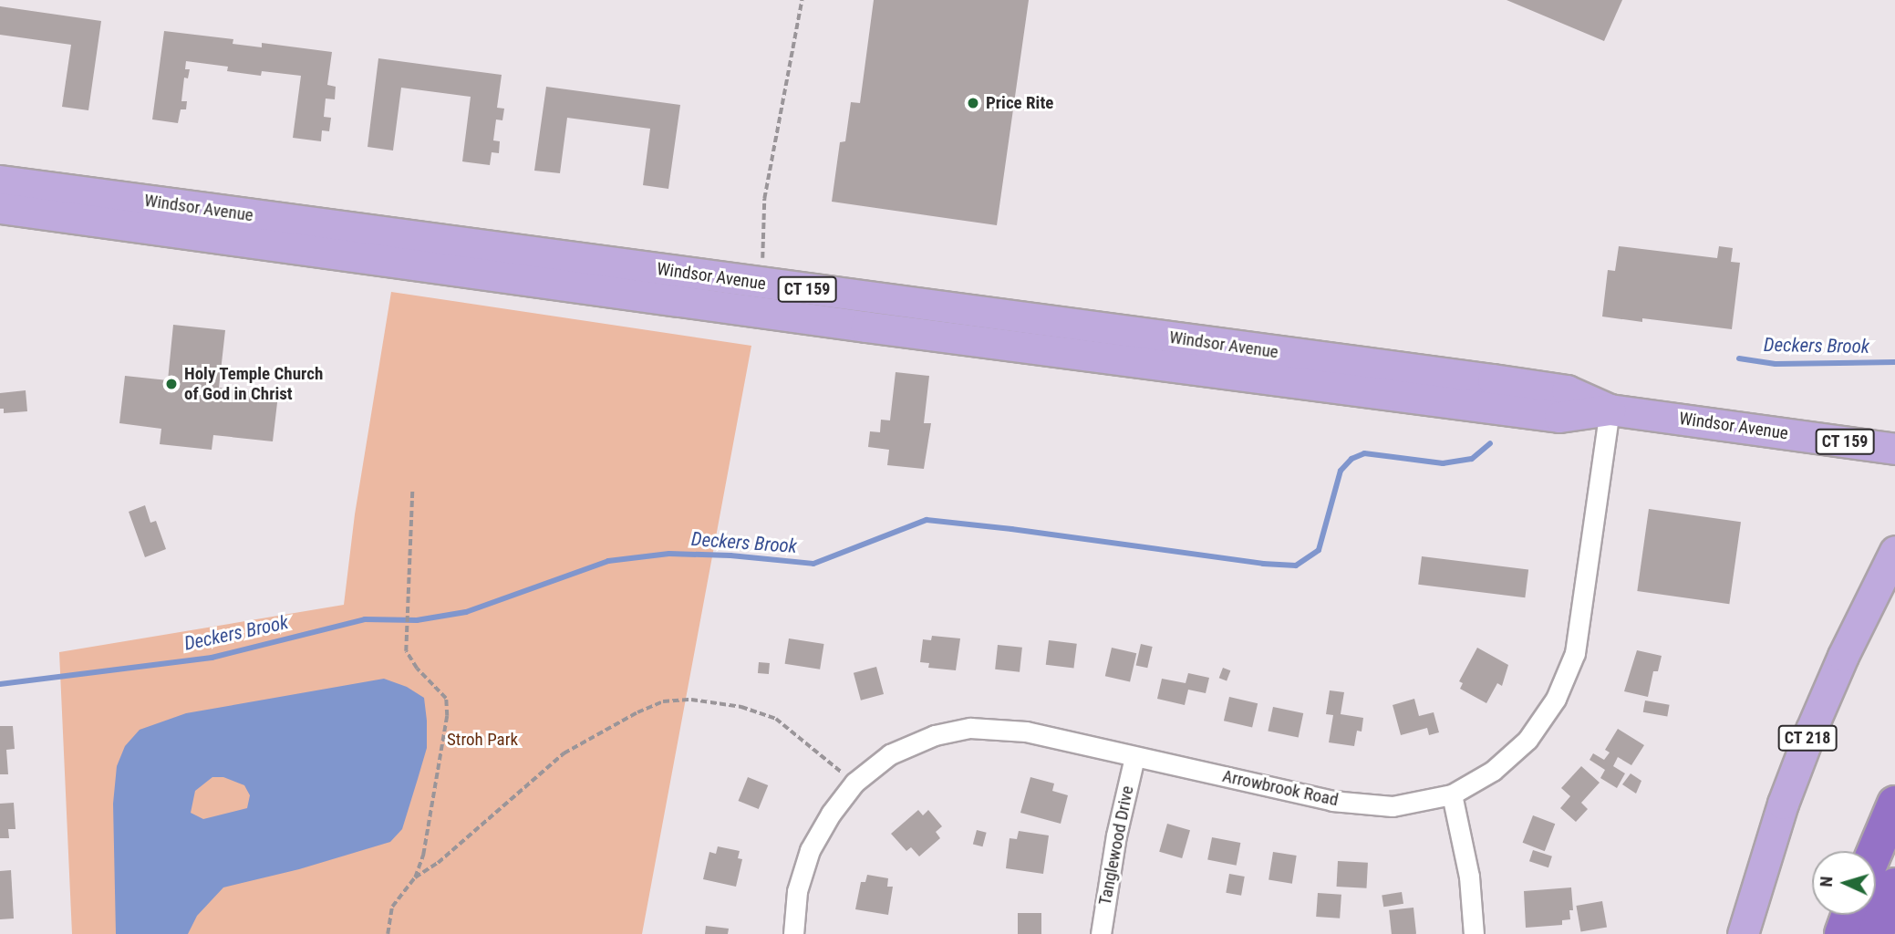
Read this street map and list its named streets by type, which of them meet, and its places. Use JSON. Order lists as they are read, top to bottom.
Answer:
{
  "streets": {
    "main road": ["Windsor Avenue", "CT 159", "CT 218"],
    "street": ["Arrowbrook Road", "Tanglewood Drive"]
  },
  "crossings": [
    ["Windsor Avenue", "Arrowbrook Road"],
    ["Arrowbrook Road", "Tanglewood Drive"]
  ],
  "water": ["Deckers Brook"],
  "parks": ["Stroh Park"],
  "places": ["Price Rite", "Holy Temple Church of God in Christ"],
  "north": "left"
}
